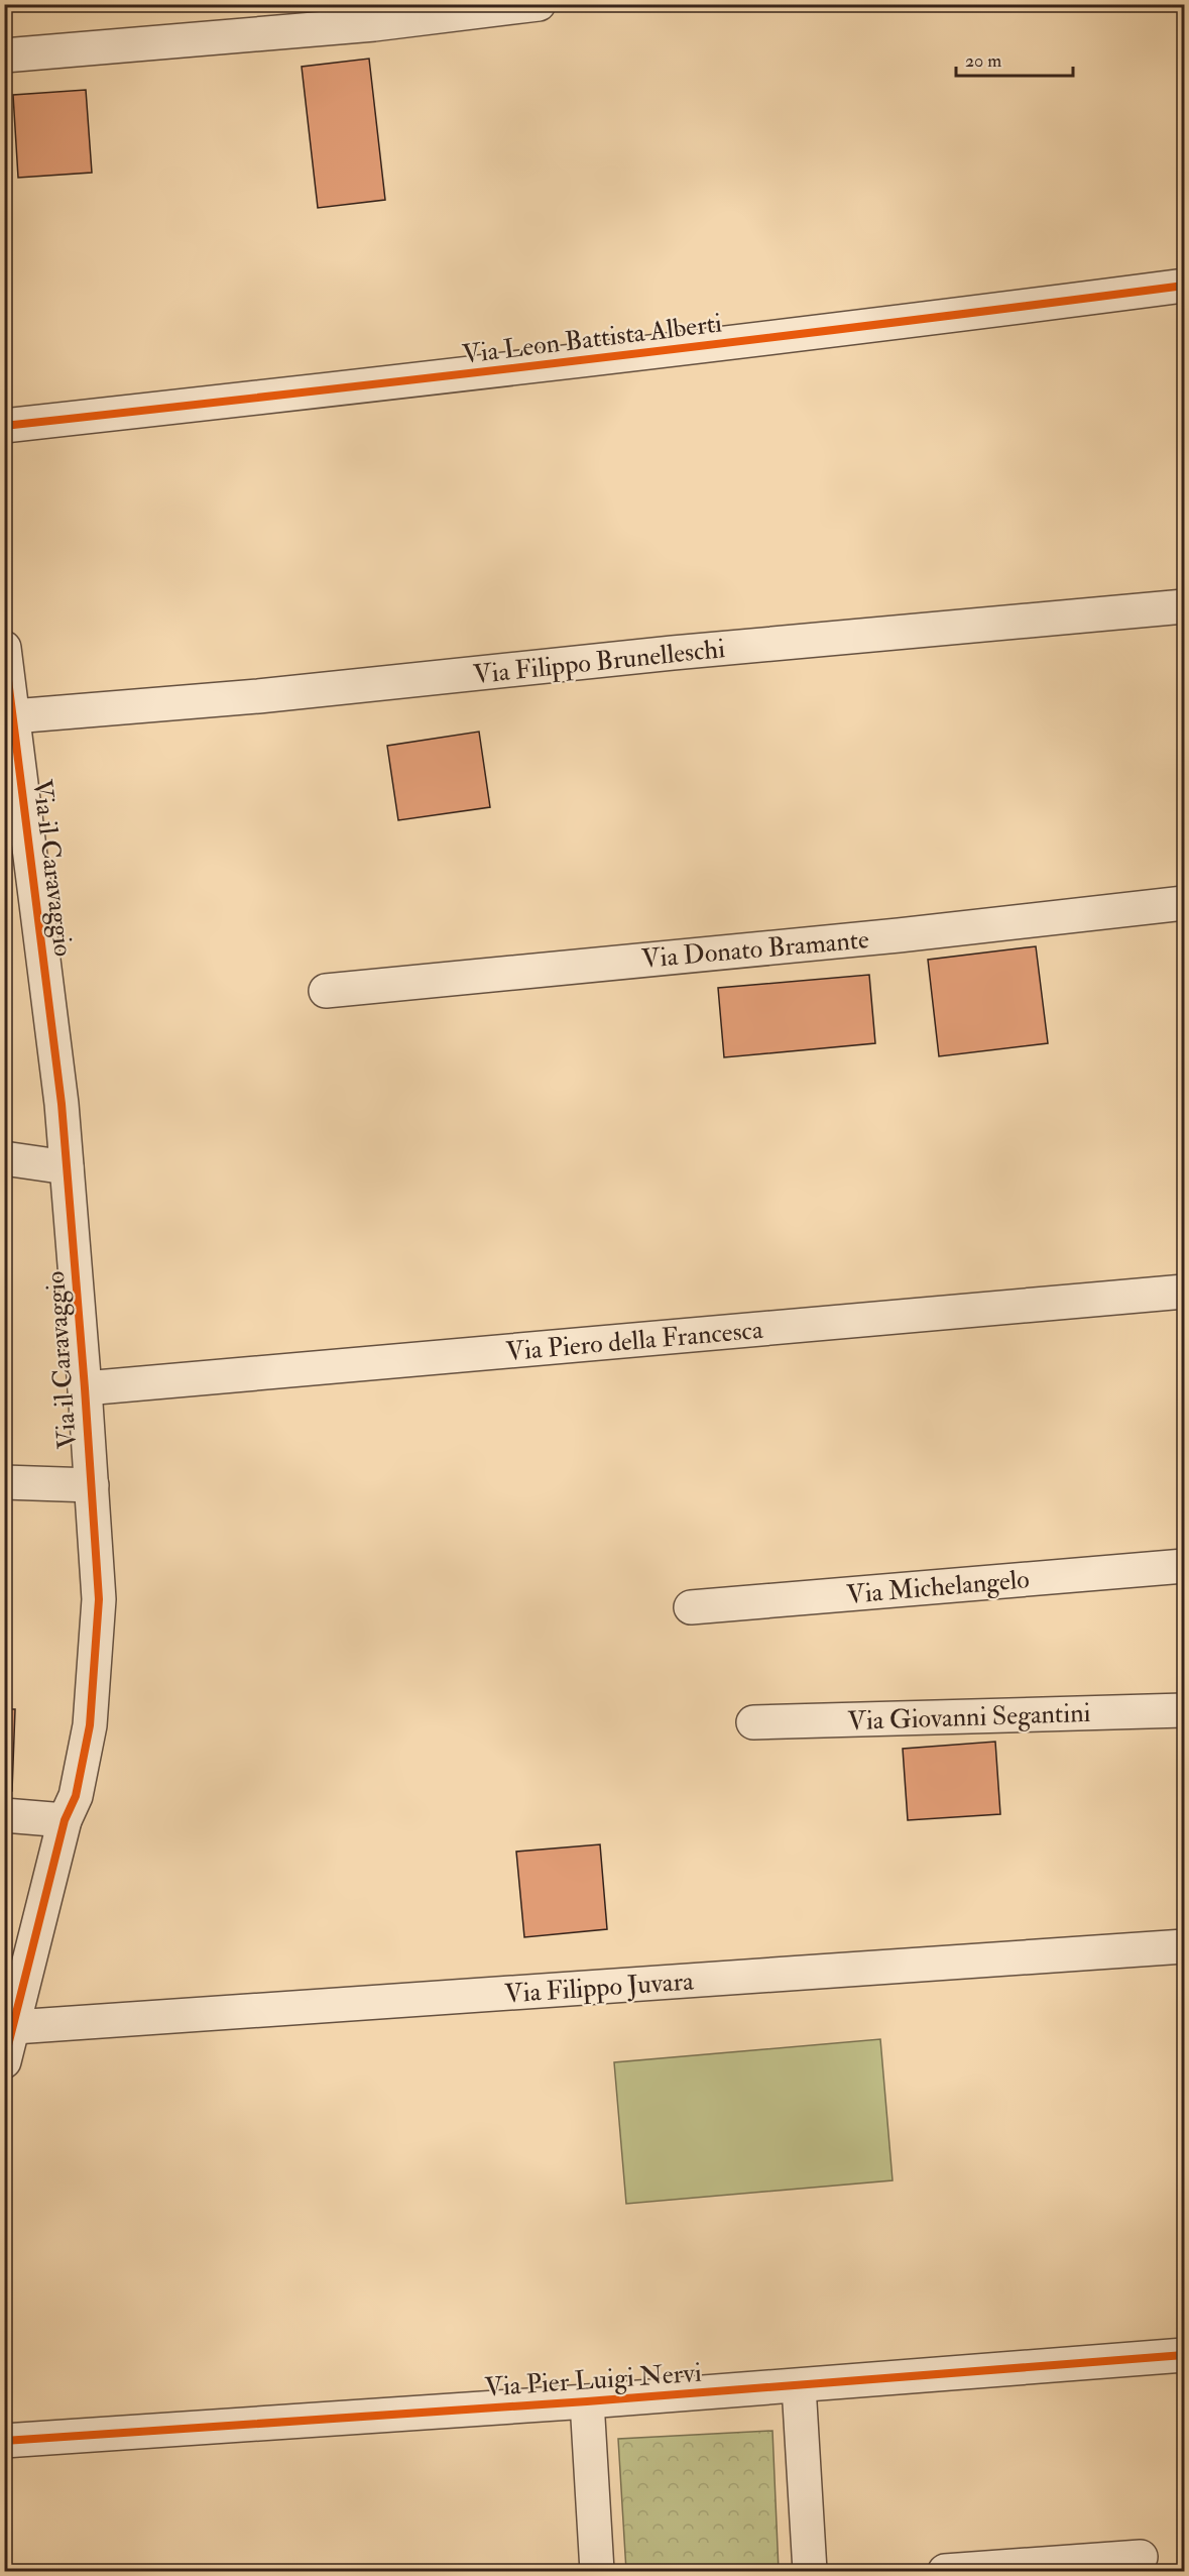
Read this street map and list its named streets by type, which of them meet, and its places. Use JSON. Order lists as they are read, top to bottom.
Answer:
{
  "streets": {
    "street": [
      "Via Leon Battista Alberti",
      "Via Filippo Brunelleschi",
      "Via il Caravaggio",
      "Via Donato Bramante",
      "Via Piero della Francesca",
      "Via Michelangelo",
      "Via Giovanni Segantini",
      "Via Filippo Juvara",
      "Via Pier Luigi Nervi"
    ]
  },
  "crossings": [
    ["Via Filippo Brunelleschi", "Via il Caravaggio"],
    ["Via il Caravaggio", "Via Piero della Francesca"],
    ["Via il Caravaggio", "Via Filippo Juvara"]
  ],
  "scale_bar": "20 m"
}
